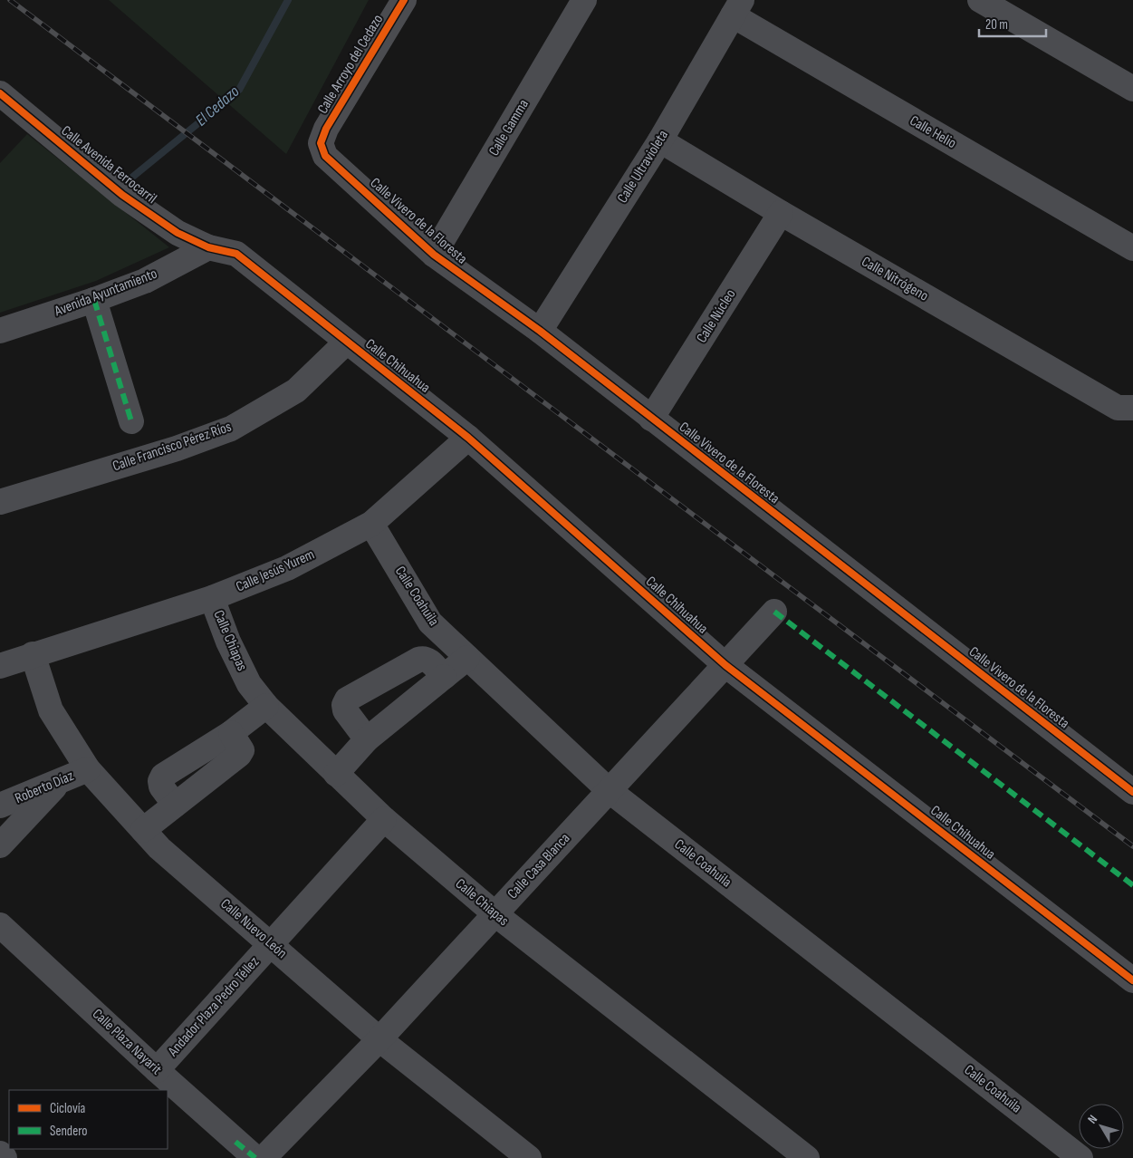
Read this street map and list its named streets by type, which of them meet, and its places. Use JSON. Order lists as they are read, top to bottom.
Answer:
{
  "streets": {
    "street": [
      "Calle Arroyo del Cedazo",
      "Calle Gamma",
      "Calle Helio",
      "Calle Avenida Ferrocarril",
      "Calle Ultravioleta",
      "Calle Vivero de la Floresta",
      "Calle Nitrógeno",
      "Avenida Ayuntamiento",
      "Calle Núcleo",
      "Calle Chihuahua",
      "Calle Francisco Pérez Ríos",
      "Calle Jesús Yurem",
      "Calle Coahuila",
      "Calle Chiapas",
      "Roberto Díaz",
      "Calle Casa Blanca",
      "Calle Nuevo León",
      "Andador Plaza Pedro Téllez",
      "Calle Plaza Nayarit"
    ]
  },
  "crossings": [
    ["Calle Arroyo del Cedazo", "Calle Vivero de la Floresta"],
    ["Calle Gamma", "Calle Vivero de la Floresta"],
    ["Calle Helio", "Calle Ultravioleta"],
    ["Calle Avenida Ferrocarril", "Avenida Ayuntamiento"],
    ["Calle Avenida Ferrocarril", "Calle Chihuahua"],
    ["Calle Ultravioleta", "Calle Vivero de la Floresta"],
    ["Calle Ultravioleta", "Calle Nitrógeno"],
    ["Calle Vivero de la Floresta", "Calle Núcleo"],
    ["Calle Nitrógeno", "Calle Núcleo"],
    ["Avenida Ayuntamiento", "Calle Chihuahua"],
    ["Calle Chihuahua", "Calle Francisco Pérez Ríos"],
    ["Calle Chihuahua", "Calle Jesús Yurem"],
    ["Calle Chihuahua", "Calle Casa Blanca"],
    ["Calle Jesús Yurem", "Calle Coahuila"],
    ["Calle Jesús Yurem", "Calle Chiapas"],
    ["Calle Jesús Yurem", "Calle Nuevo León"],
    ["Calle Coahuila", "Calle Casa Blanca"],
    ["Calle Chiapas", "Calle Casa Blanca"],
    ["Calle Chiapas", "Andador Plaza Pedro Téllez"],
    ["Roberto Díaz", "Calle Nuevo León"],
    ["Calle Casa Blanca", "Calle Nuevo León"],
    ["Calle Nuevo León", "Andador Plaza Pedro Téllez"],
    ["Andador Plaza Pedro Téllez", "Calle Plaza Nayarit"]
  ],
  "water": ["El Cedazo"],
  "legend": ["Ciclovía", "Sendero"],
  "scale_bar": "20 m",
  "north": "top left"
}
